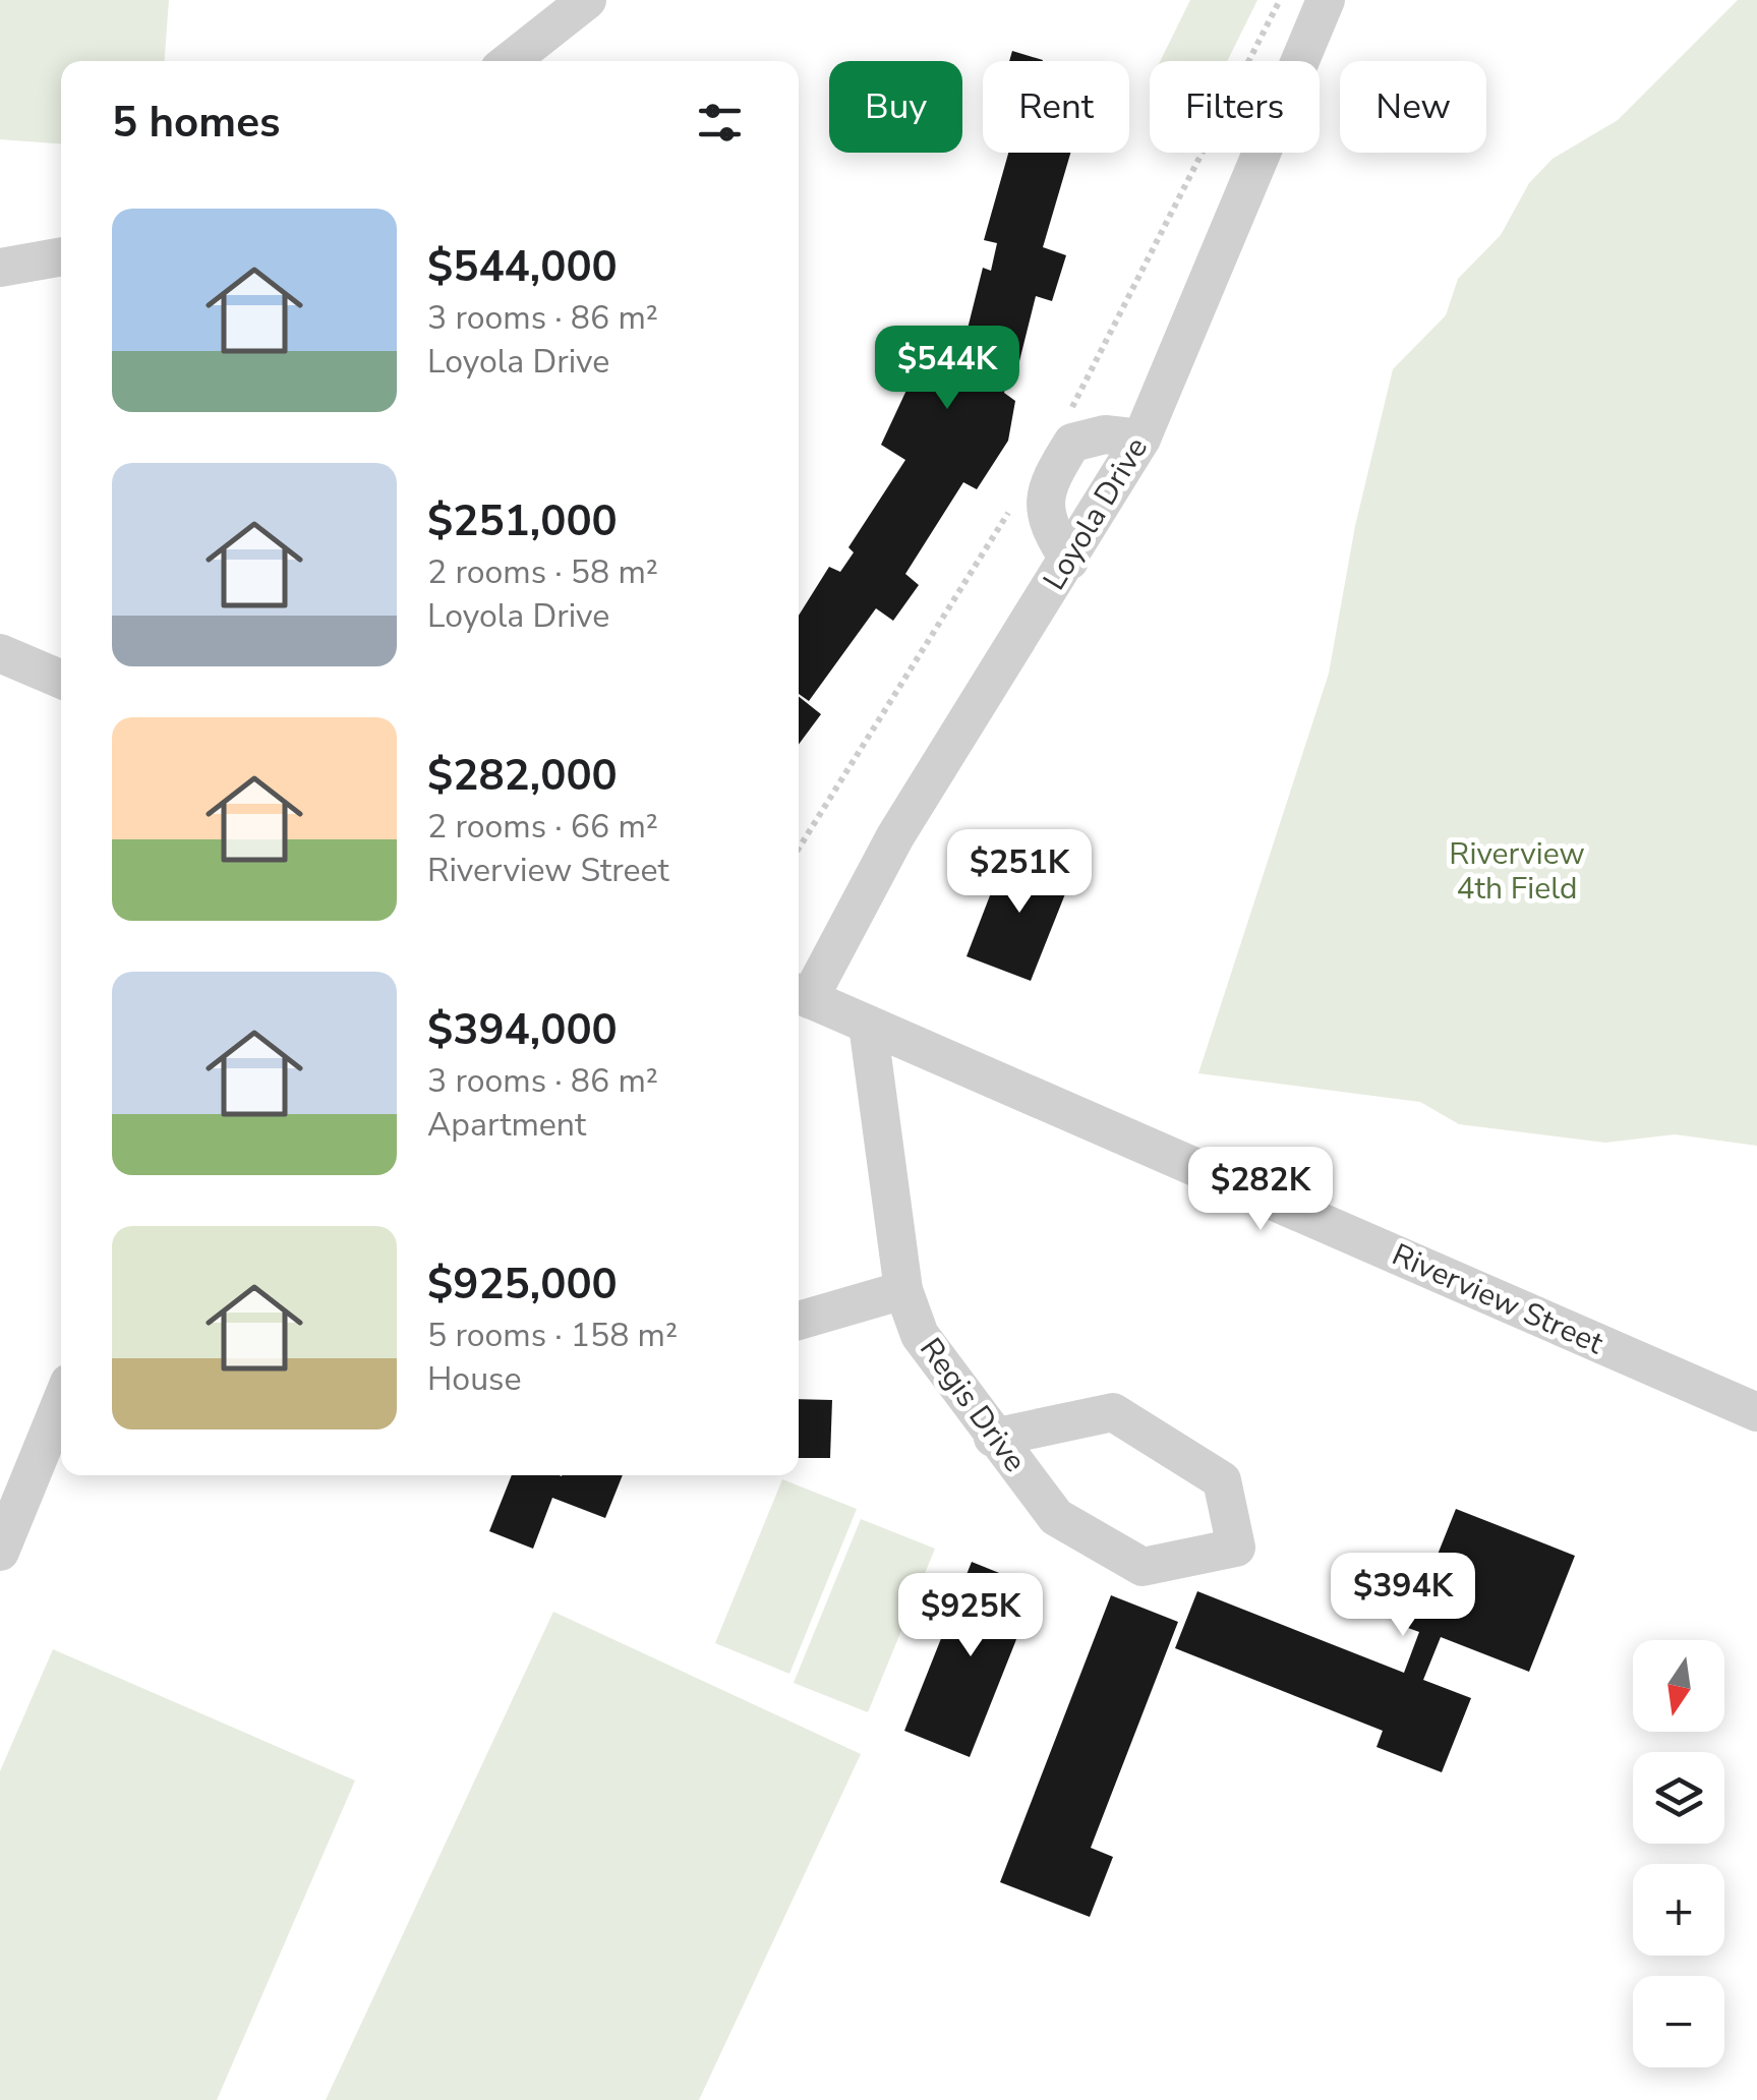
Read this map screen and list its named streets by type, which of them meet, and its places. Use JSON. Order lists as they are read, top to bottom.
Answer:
{
  "streets": {
    "street": ["Loyola Drive", "Riverview Street", "Regis Drive"]
  },
  "crossings": [
    ["Loyola Drive", "Riverview Street"],
    ["Riverview Street", "Regis Drive"]
  ],
  "parks": ["Riverview 4th Field"],
  "north": "bottom",
  "page": {
    "chip": [
      "Buy",
      "Rent",
      "Filters",
      "New"
    ],
    "heading": "5 homes",
    "list": [
      {
        "name": "$544,000",
        "note": "3 rooms · 86 m² · Loyola Drive"
      },
      {
        "name": "$251,000",
        "note": "2 rooms · 58 m² · Loyola Drive"
      },
      {
        "name": "$282,000",
        "note": "2 rooms · 66 m² · Riverview Street"
      },
      {
        "name": "$394,000",
        "note": "3 rooms · 86 m² · Apartment"
      },
      {
        "name": "$925,000",
        "note": "5 rooms · 158 m² · House"
      }
    ],
    "price": [
      "$544K",
      "$251K",
      "$282K",
      "$394K",
      "$925K"
    ],
    "map_buttons": ["+", "−"]
  }
}
